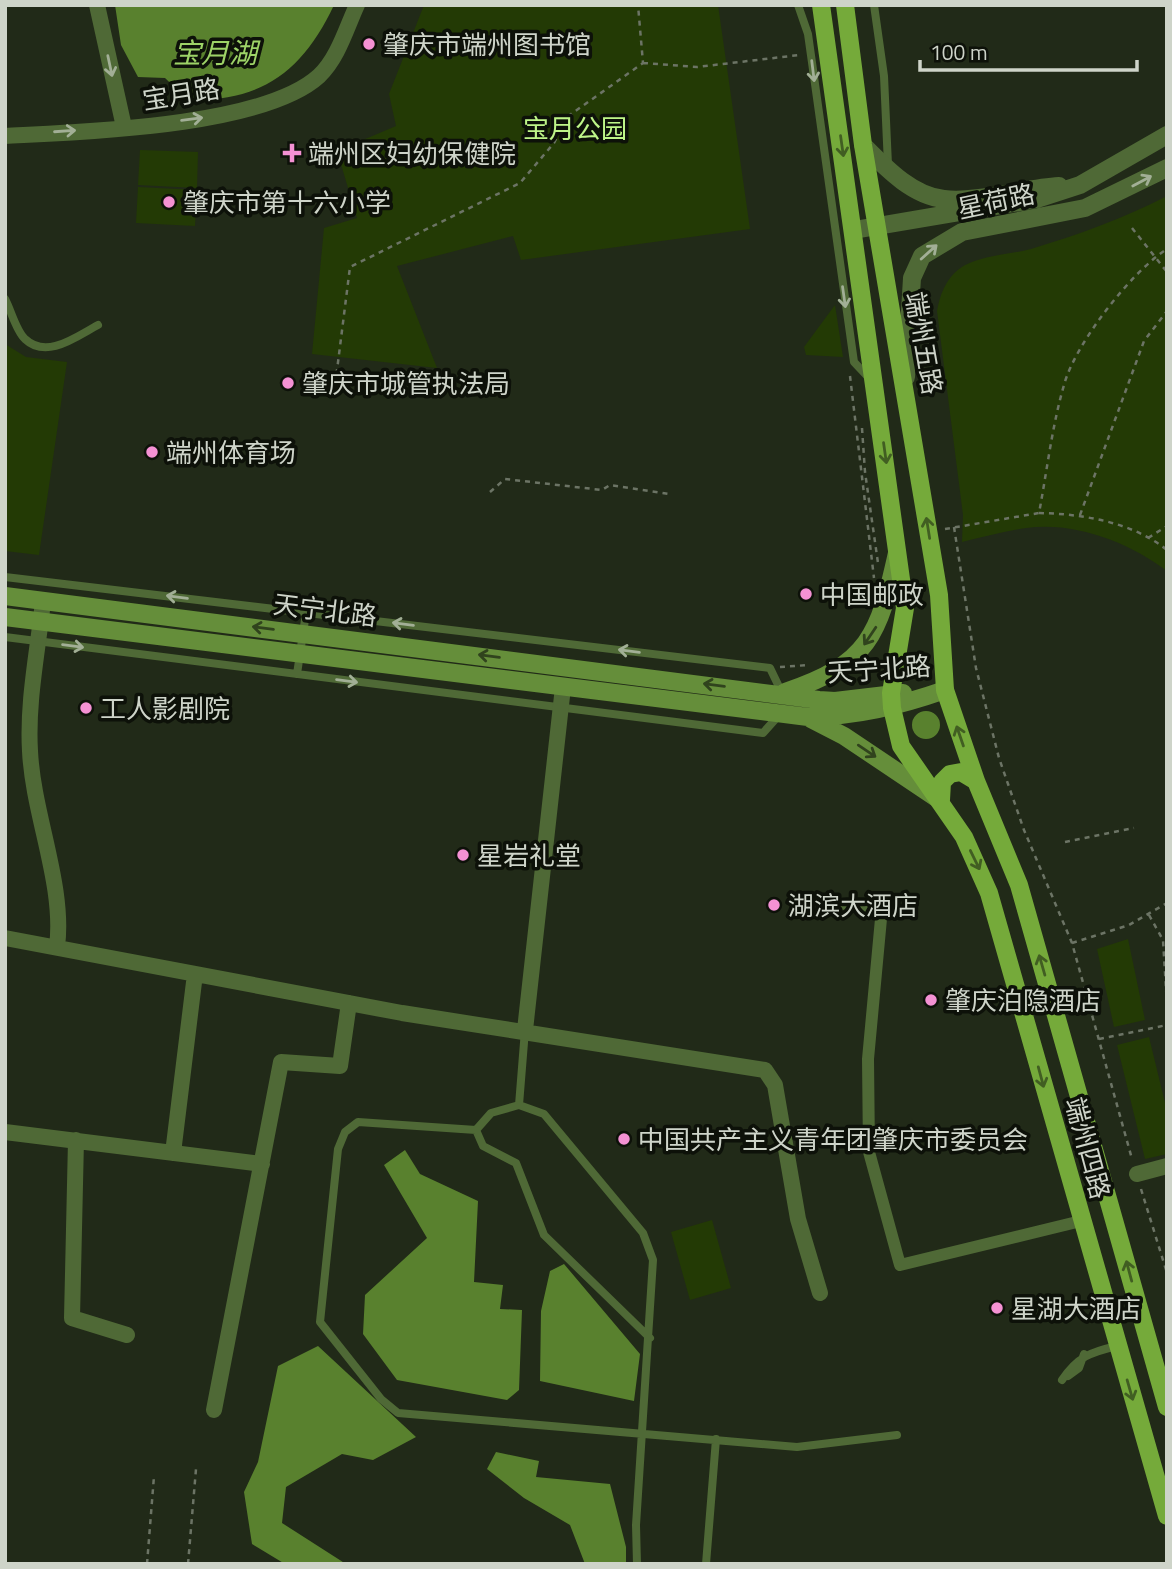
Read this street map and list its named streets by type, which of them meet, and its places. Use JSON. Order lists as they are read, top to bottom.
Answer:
{
  "streets": {
    "main road": ["端州五路", "天宁北路", "端州四路"],
    "street": ["宝月路", "星荷路"]
  },
  "crossings": [
    ["星荷路", "端州五路"],
    ["端州五路", "天宁北路"],
    ["端州五路", "端州四路"],
    ["天宁北路", "端州四路"]
  ],
  "one_way": ["宝月路", "星荷路"],
  "water": ["宝月湖"],
  "parks": ["宝月公园"],
  "places": {
    "other": [
      "肇庆市端州图书馆",
      "肇庆市第十六小学",
      "肇庆市城管执法局",
      "端州体育场",
      "中国邮政",
      "工人影剧院",
      "星岩礼堂",
      "湖滨大酒店",
      "肇庆泊隐酒店",
      "中国共产主义青年团肇庆市委员会",
      "星湖大酒店"
    ],
    "health": ["端州区妇幼保健院"]
  },
  "scale_bar": "100 m"
}
